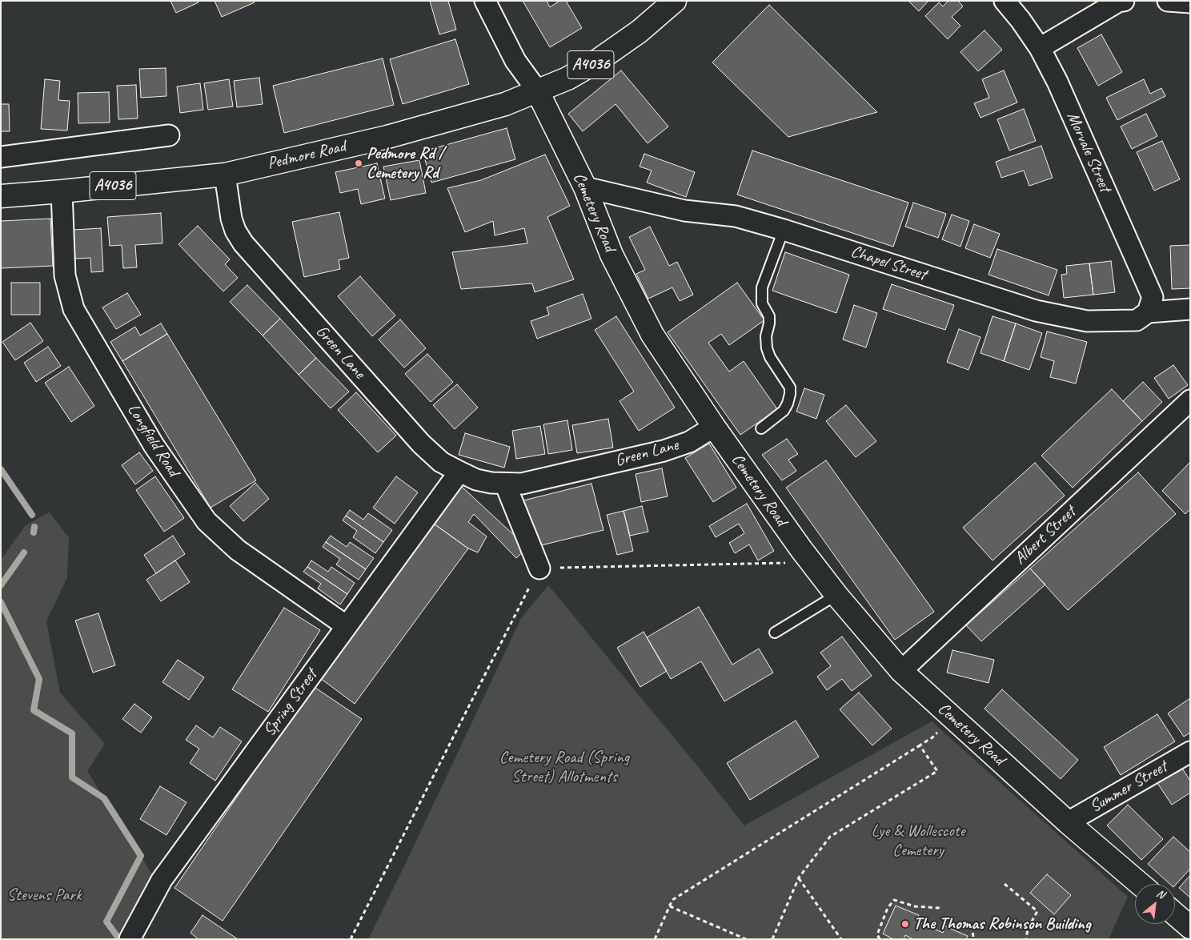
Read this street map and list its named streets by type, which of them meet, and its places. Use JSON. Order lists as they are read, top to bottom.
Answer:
{
  "streets": {
    "main road": ["A4036", "Pedmore Road", "Cemetery Road"],
    "street": [
      "Morvale Street",
      "Chapel Street",
      "Green Lane",
      "Longfield Road",
      "Albert Street",
      "Spring Street",
      "Summer Street"
    ]
  },
  "crossings": [
    ["Morvale Street", "Chapel Street"],
    ["Pedmore Road", "Cemetery Road"],
    ["Pedmore Road", "Green Lane"],
    ["Pedmore Road", "Longfield Road"],
    ["Cemetery Road", "Chapel Street"],
    ["Cemetery Road", "Green Lane"],
    ["Cemetery Road", "Albert Street"],
    ["Cemetery Road", "Summer Street"],
    ["Green Lane", "Spring Street"],
    ["Longfield Road", "Spring Street"]
  ],
  "parks": ["Cemetery Road (Spring Street) Allotments", "Lye & Wollescote Cemetery", "Stevens Park"],
  "places": ["Pedmore Rd / Cemetery Rd", "The Thomas Robinson Building"],
  "north": "top right"
}
